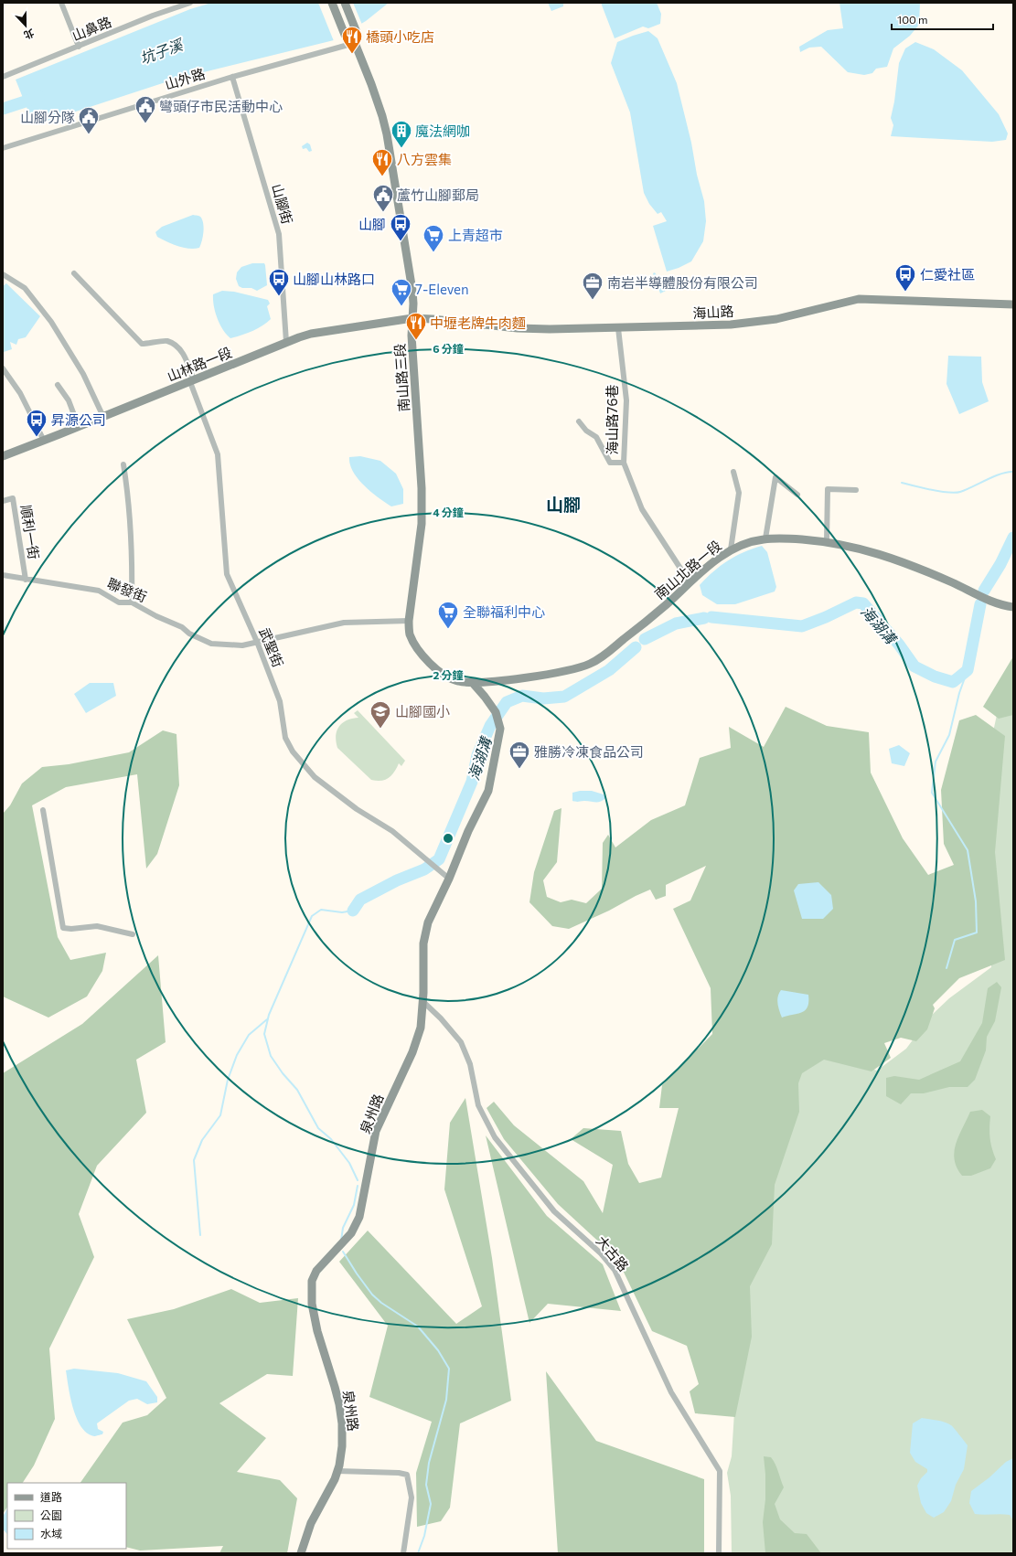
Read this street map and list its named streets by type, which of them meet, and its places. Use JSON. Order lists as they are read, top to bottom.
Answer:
{
  "streets": {
    "street": [
      "山鼻路",
      "山外路",
      "山腳街",
      "海山路",
      "山林路一段",
      "南山路三段",
      "海山路76巷",
      "順利一街",
      "南山北路一段",
      "聯發街",
      "武聖街",
      "泉州路",
      "大古路"
    ]
  },
  "crossings": [
    ["山外路", "山腳街"],
    ["山外路", "南山路三段"],
    ["山腳街", "山林路一段"],
    ["海山路", "山林路一段"],
    ["海山路", "南山路三段"],
    ["海山路", "海山路76巷"],
    ["山林路一段", "南山路三段"],
    ["山林路一段", "武聖街"],
    ["南山路三段", "南山北路一段"],
    ["南山路三段", "聯發街"],
    ["南山路三段", "泉州路"],
    ["海山路76巷", "南山北路一段"],
    ["順利一街", "聯發街"],
    ["南山北路一段", "泉州路"],
    ["聯發街", "武聖街"],
    ["武聖街", "泉州路"],
    ["泉州路", "大古路"]
  ],
  "districts": ["山腳"],
  "water": ["坑子溪", "海湖溝"],
  "places": {
    "restaurant": ["橋頭小吃店", "八方雲集", "中壢老牌牛肉麵"],
    "public building": ["彎頭仔市民活動中心", "山腳分隊", "蘆竹山腳郵局"],
    "building": ["魔法網咖"],
    "bus stop": [
      "山腳",
      "仁愛社區",
      "山腳山林路口",
      "昇源公司"
    ],
    "supermarket": ["上青超市", "7-Eleven", "全聯福利中心"],
    "office": ["南岩半導體股份有限公司", "雅勝冷凍食品公司"],
    "school or university": ["山腳國小"]
  },
  "legend": ["道路", "公園", "水域"],
  "scale_bar": "100 m",
  "north": "bottom",
  "rings": ["6 分鐘", "4 分鐘", "2 分鐘"]
}
